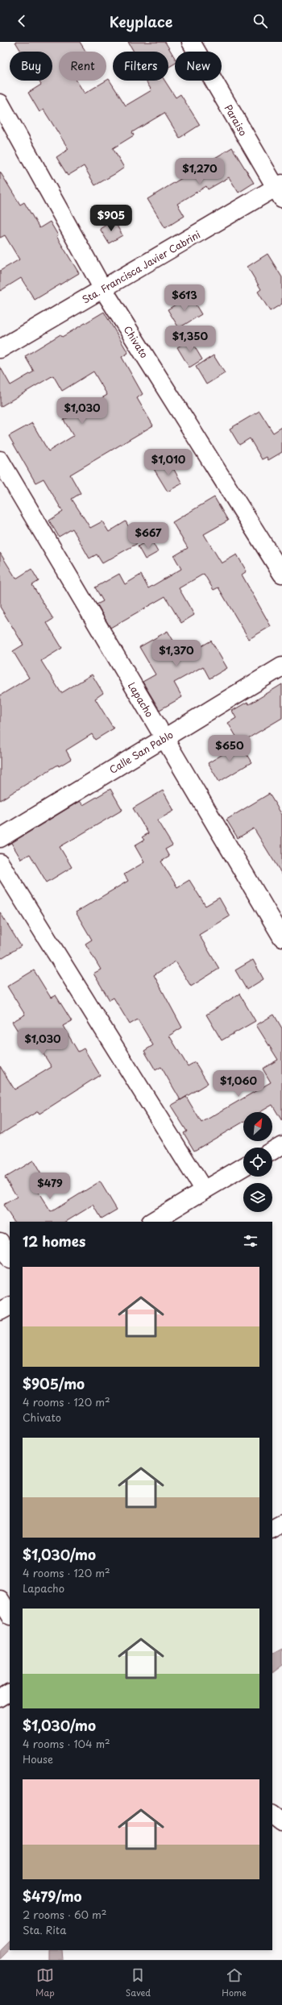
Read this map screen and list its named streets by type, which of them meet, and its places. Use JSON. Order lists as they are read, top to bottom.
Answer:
{
  "streets": {
    "street": [
      "Paraiso",
      "Sta. Francisca Javier Cabrini",
      "Chivato",
      "Lapacho",
      "Calle San Pablo"
    ]
  },
  "crossings": [
    ["Paraiso", "Sta. Francisca Javier Cabrini"],
    ["Sta. Francisca Javier Cabrini", "Chivato"],
    ["Lapacho", "Calle San Pablo"]
  ],
  "north": "top right",
  "page": {
    "header": "Keyplace",
    "chip": [
      "Buy",
      "Rent",
      "Filters",
      "New"
    ],
    "price": [
      "$1,270",
      "$905",
      "$613",
      "$1,350",
      "$1,030",
      "$1,010",
      "$667",
      "$1,370",
      "$650",
      "$1,030",
      "$1,060",
      "$479"
    ],
    "heading": "12 homes",
    "list": [
      {
        "name": "$905/mo",
        "note": "4 rooms · 120 m² · Chivato"
      },
      {
        "name": "$1,030/mo",
        "note": "4 rooms · 120 m² · Lapacho"
      },
      {
        "name": "$1,030/mo",
        "note": "4 rooms · 104 m² · House"
      },
      {
        "name": "$479/mo",
        "note": "2 rooms · 60 m² · Sta. Rita"
      }
    ],
    "tabs": ["Map", "Saved", "Home"]
  }
}
